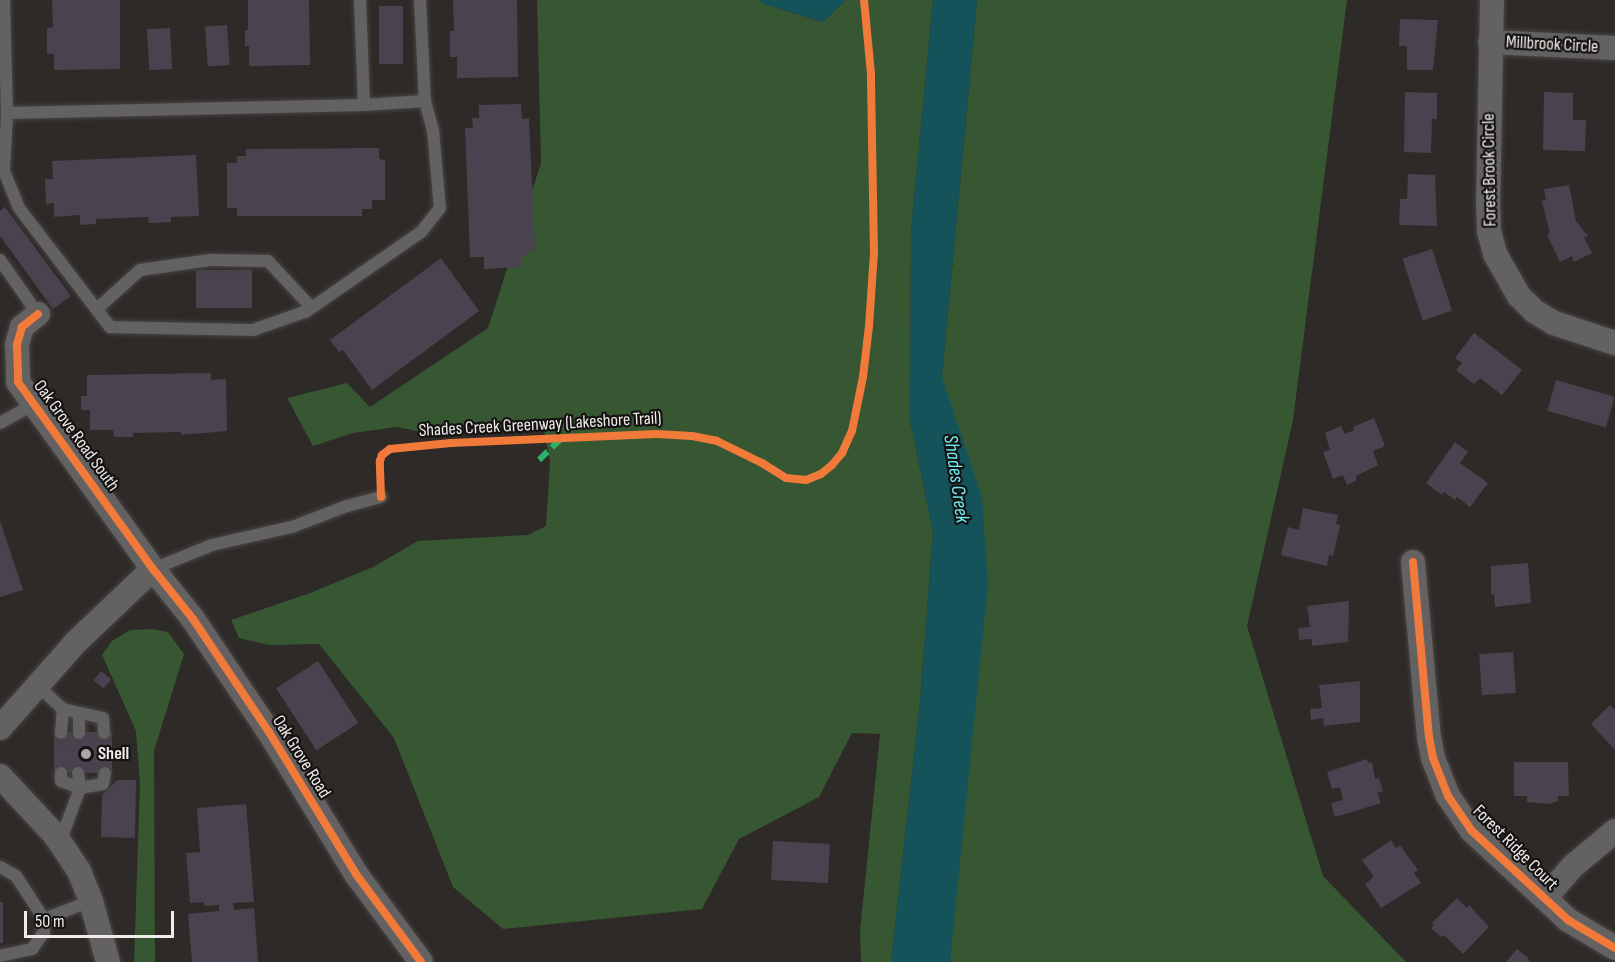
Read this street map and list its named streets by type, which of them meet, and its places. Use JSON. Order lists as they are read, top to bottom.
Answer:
{
  "streets": {
    "street": [
      "Millbrook Circle",
      "Forest Brook Circle",
      "Oak Grove Road South",
      "Oak Grove Road",
      "Forest Ridge Court"
    ],
    "cycle path": ["Shades Creek Greenway (Lakeshore Trail)"]
  },
  "crossings": [
    ["Millbrook Circle", "Forest Brook Circle"],
    ["Oak Grove Road South", "Oak Grove Road"]
  ],
  "water": ["Shades Creek"],
  "places": ["Shell"],
  "scale_bar": "50 m"
}
